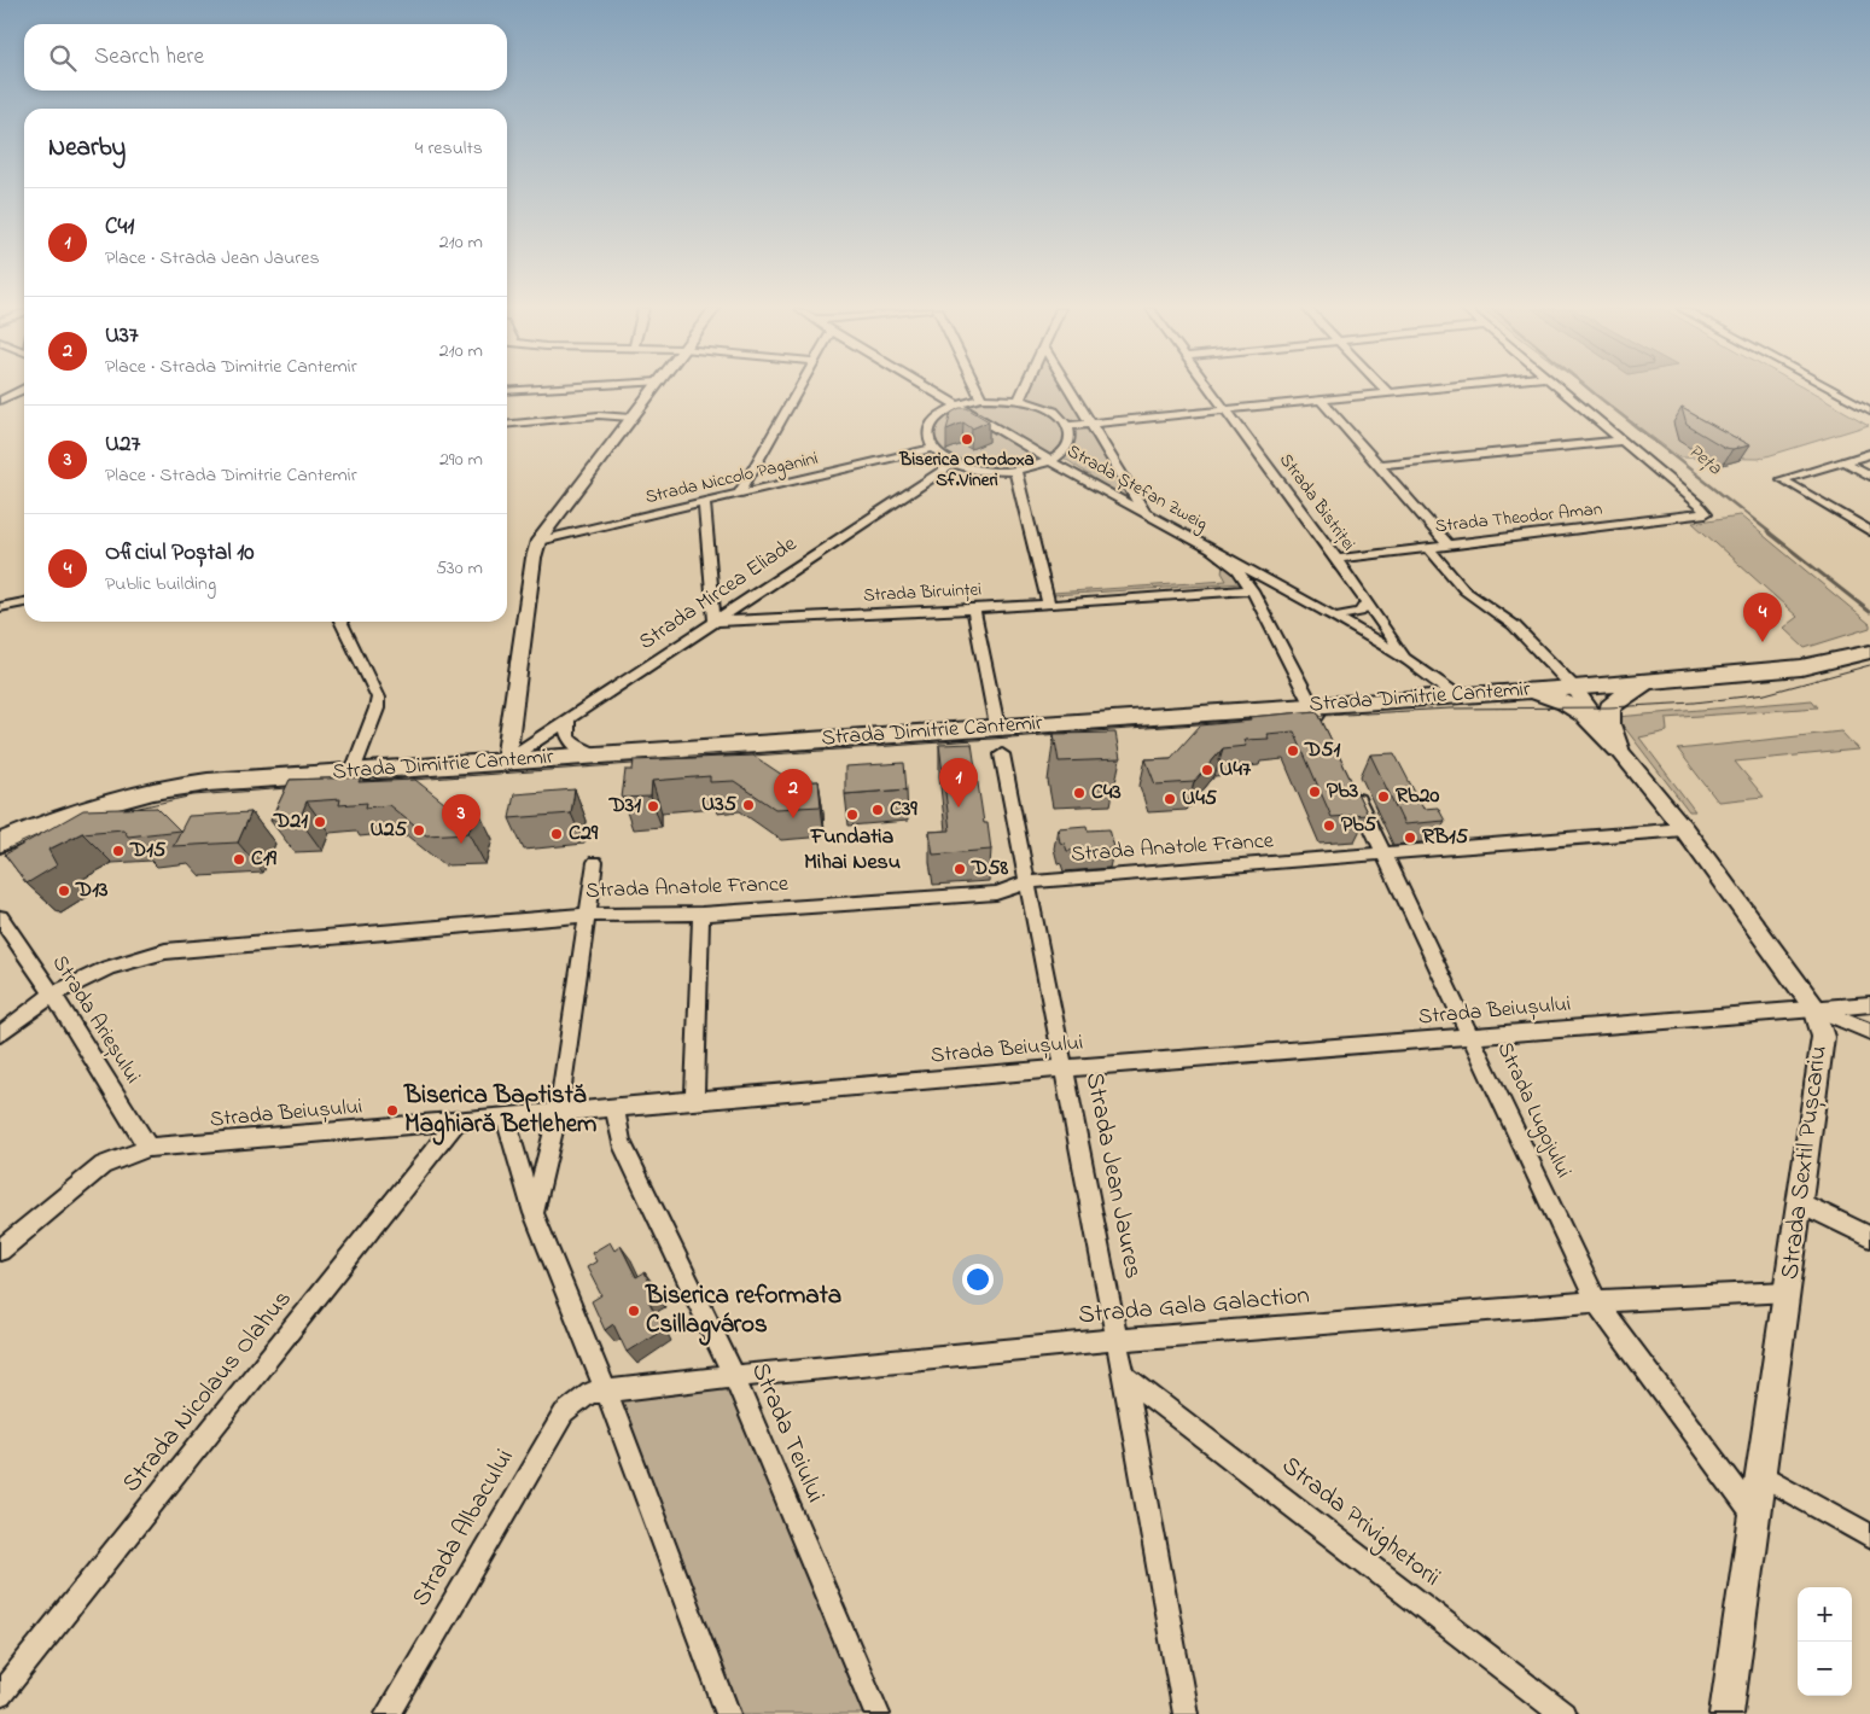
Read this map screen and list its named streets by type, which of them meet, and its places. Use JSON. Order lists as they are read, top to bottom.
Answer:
{
  "streets": {
    "main road": ["Strada Dimitrie Cantemir"],
    "street": [
      "Strada Niccolo Paganini",
      "Strada Ștefan Zweig",
      "Strada Bistriței",
      "Strada Theodor Aman",
      "Strada Biruinței",
      "Strada Mircea Eliade",
      "Strada Anatole France",
      "Strada Beiușului",
      "Strada Arieșului",
      "Strada Lugojului",
      "Strada Sextil Pușcariu",
      "Strada Jean Jaures",
      "Strada Gala Galaction",
      "Strada Nicolaus Olahus",
      "Strada Teiului",
      "Strada Privighetorii",
      "Strada Albacului"
    ]
  },
  "crossings": [
    ["Strada Ștefan Zweig", "Strada Bistriței"],
    ["Strada Ștefan Zweig", "Strada Dimitrie Cantemir"],
    ["Strada Bistriței", "Strada Theodor Aman"],
    ["Strada Biruinței", "Strada Mircea Eliade"],
    ["Strada Mircea Eliade", "Strada Dimitrie Cantemir"],
    ["Strada Dimitrie Cantemir", "Strada Sextil Pușcariu"],
    ["Strada Anatole France", "Strada Arieșului"],
    ["Strada Anatole France", "Strada Lugojului"],
    ["Strada Anatole France", "Strada Sextil Pușcariu"],
    ["Strada Anatole France", "Strada Jean Jaures"],
    ["Strada Beiușului", "Strada Arieșului"],
    ["Strada Beiușului", "Strada Lugojului"],
    ["Strada Beiușului", "Strada Sextil Pușcariu"],
    ["Strada Beiușului", "Strada Jean Jaures"],
    ["Strada Beiușului", "Strada Nicolaus Olahus"],
    ["Strada Beiușului", "Strada Teiului"],
    ["Strada Lugojului", "Strada Sextil Pușcariu"],
    ["Strada Lugojului", "Strada Gala Galaction"],
    ["Strada Sextil Pușcariu", "Strada Gala Galaction"],
    ["Strada Jean Jaures", "Strada Gala Galaction"],
    ["Strada Jean Jaures", "Strada Privighetorii"],
    ["Strada Gala Galaction", "Strada Teiului"],
    ["Strada Gala Galaction", "Strada Albacului"]
  ],
  "water": ["Peța"],
  "places": [
    "Biserica Ortodoxa Sf.Vineri",
    "D51",
    "U47",
    "Pb3",
    "C43",
    "Rb20",
    "U45",
    "U35",
    "D31",
    "C39",
    "Fundatia Mihai Nesu",
    "D21",
    "Pb5",
    "U25",
    "C29",
    "RB15",
    "D15",
    "C19",
    "D58",
    "D13",
    "Biserica Baptistă Maghiară Betlehem",
    "Biserica reformata Csillagváros"
  ],
  "page": {
    "search": "Search here",
    "heading": ["Nearby", "4 results"],
    "list": [
      {
        "mark": "1",
        "name": "C41",
        "note": "Place · Strada Jean Jaures",
        "value": "210 m"
      },
      {
        "mark": "2",
        "name": "U37",
        "note": "Place · Strada Dimitrie Cantemir",
        "value": "210 m"
      },
      {
        "mark": "3",
        "name": "U27",
        "note": "Place · Strada Dimitrie Cantemir",
        "value": "290 m"
      },
      {
        "mark": "4",
        "name": "Oficiul Poștal 10",
        "note": "Public building",
        "value": "530 m"
      }
    ],
    "pins": [
      "4",
      "1",
      "2",
      "3"
    ],
    "map_buttons": ["+", "−"]
  }
}
